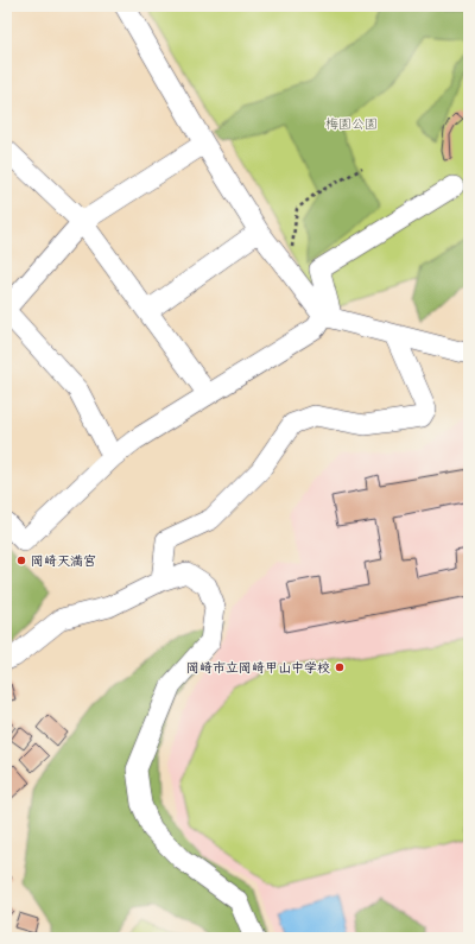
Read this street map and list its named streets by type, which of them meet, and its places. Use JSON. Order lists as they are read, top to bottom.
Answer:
{
  "parks": ["梅園公園"],
  "places": ["岡崎天満宮", "岡崎市立岡崎甲山中学校"]
}
